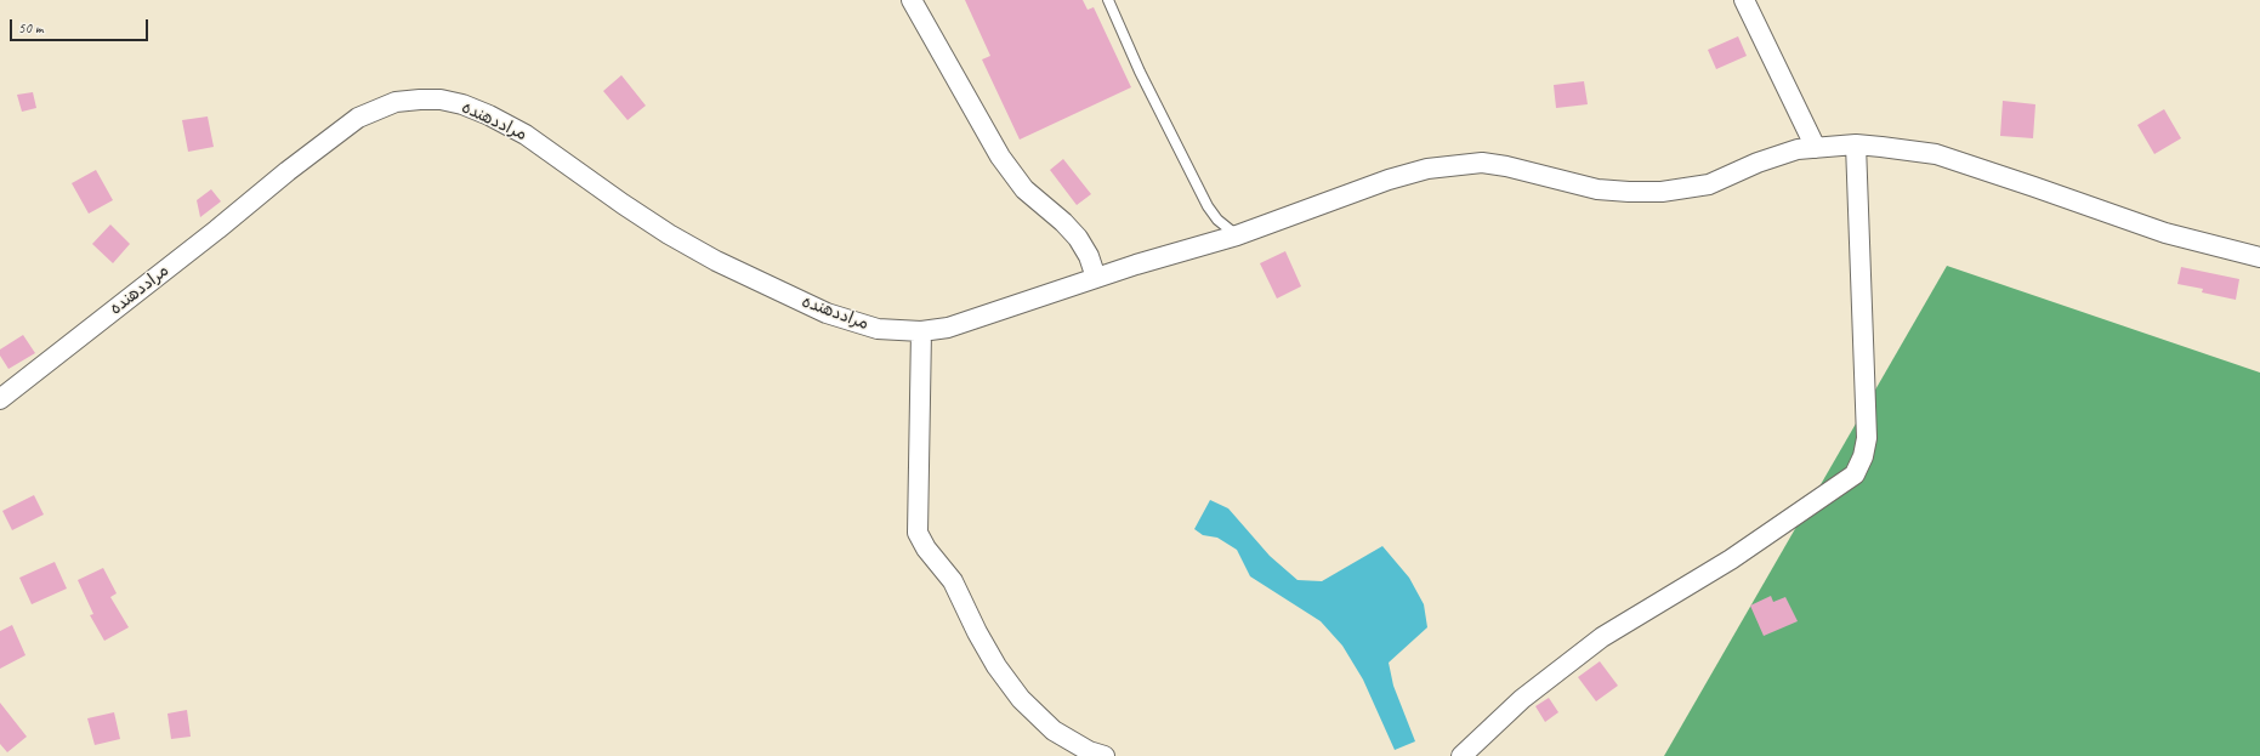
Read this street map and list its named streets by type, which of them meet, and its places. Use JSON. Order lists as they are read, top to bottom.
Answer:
{
  "streets": {
    "street": ["مراددهنده"]
  },
  "scale_bar": "50 m"
}
